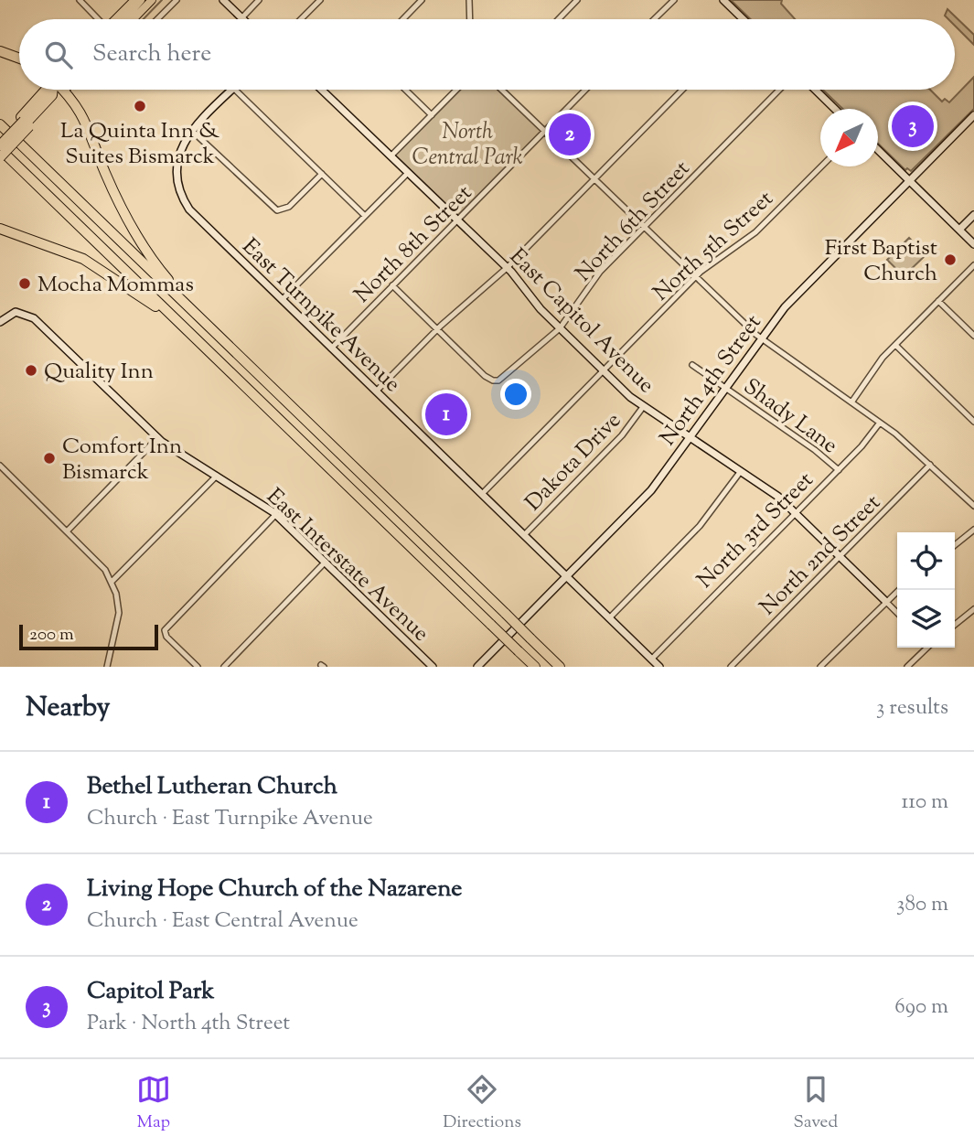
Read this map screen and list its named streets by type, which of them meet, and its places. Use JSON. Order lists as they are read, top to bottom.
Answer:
{
  "streets": {
    "street": [
      "North 6th Street",
      "North 8th Street",
      "North 5th Street",
      "East Turnpike Avenue",
      "East Capitol Avenue",
      "North 4th Street",
      "Shady Lane",
      "Dakota Drive",
      "North 3rd Street",
      "North 2nd Street",
      "East Interstate Avenue"
    ]
  },
  "crossings": [
    ["North 6th Street", "East Capitol Avenue"],
    ["North 8th Street", "East Turnpike Avenue"],
    ["North 8th Street", "East Capitol Avenue"],
    ["North 5th Street", "East Turnpike Avenue"],
    ["North 5th Street", "East Capitol Avenue"],
    ["East Turnpike Avenue", "North 4th Street"],
    ["East Turnpike Avenue", "Dakota Drive"],
    ["East Turnpike Avenue", "North 3rd Street"],
    ["East Capitol Avenue", "North 4th Street"],
    ["East Capitol Avenue", "Dakota Drive"],
    ["East Capitol Avenue", "North 3rd Street"],
    ["East Capitol Avenue", "North 2nd Street"],
    ["North 4th Street", "Shady Lane"],
    ["Shady Lane", "North 3rd Street"]
  ],
  "parks": ["North Central Park"],
  "places": [
    "La Quinta Inn & Suites Bismarck",
    "First Baptist Church",
    "Mocha Mommas",
    "Quality Inn",
    "Comfort Inn Bismarck"
  ],
  "scale_bar": "200 m",
  "north": "bottom left",
  "page": {
    "search": "Search here",
    "pins": ["3", "2", "1"],
    "scale": "200 m",
    "heading": ["Nearby", "3 results"],
    "list": [
      {
        "mark": "1",
        "name": "Bethel Lutheran Church",
        "note": "Church · East Turnpike Avenue",
        "value": "110 m"
      },
      {
        "mark": "2",
        "name": "Living Hope Church of the Nazarene",
        "note": "Church · East Central Avenue",
        "value": "380 m"
      },
      {
        "mark": "3",
        "name": "Capitol Park",
        "note": "Park · North 4th Street",
        "value": "690 m"
      }
    ],
    "nav": ["Map", "Directions", "Saved"]
  }
}
